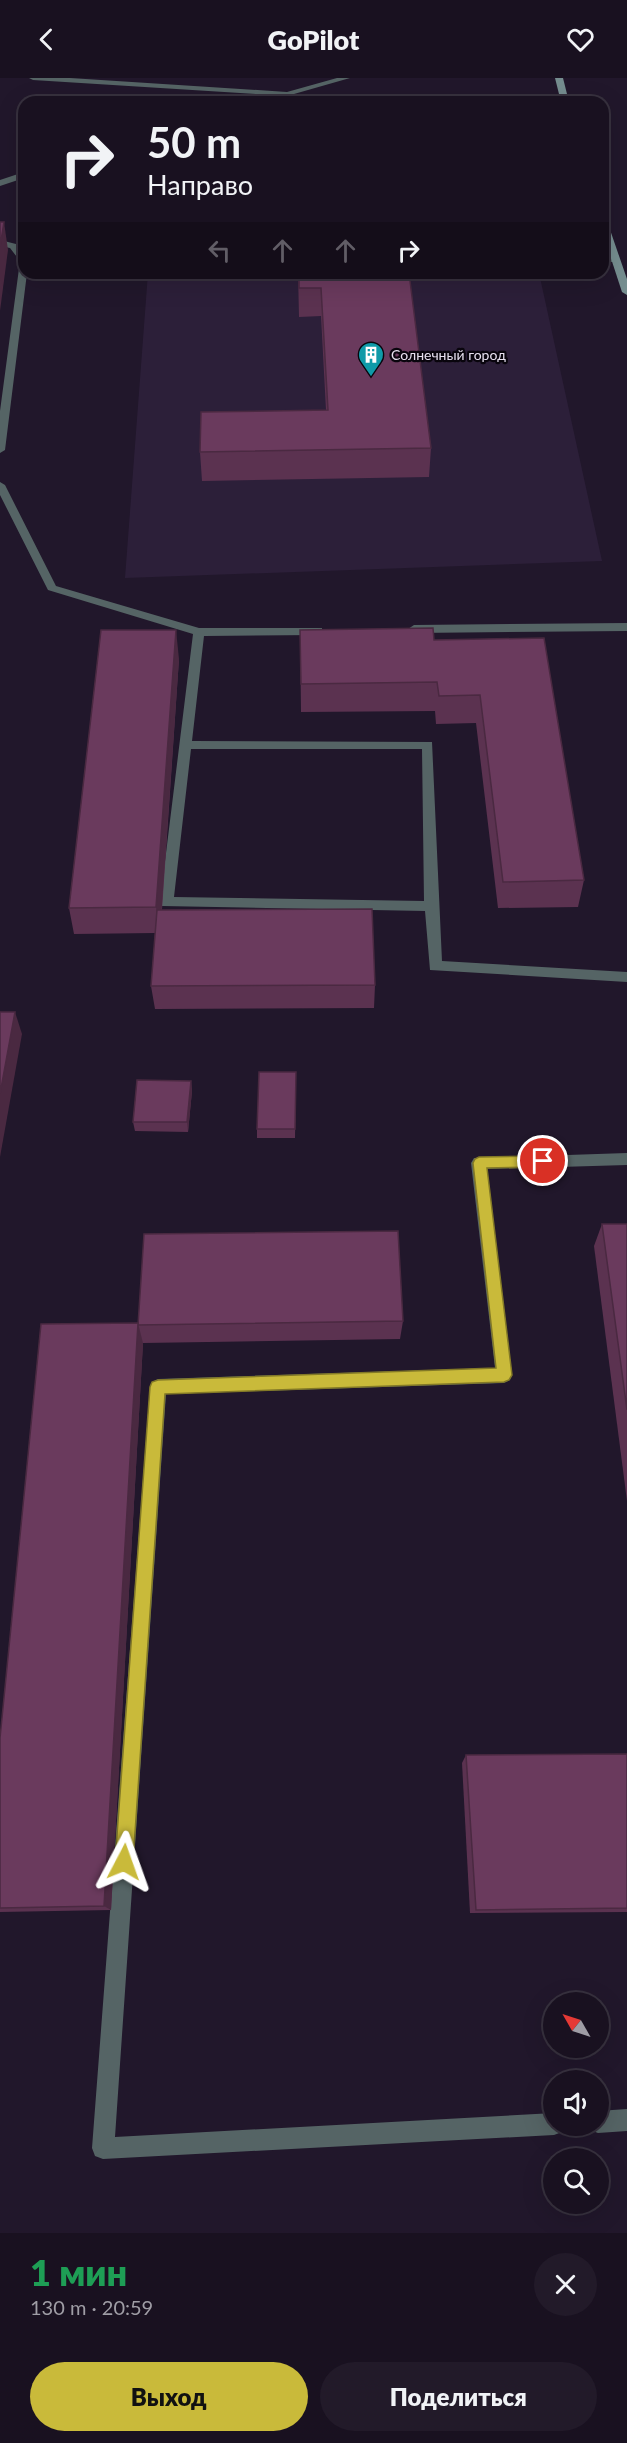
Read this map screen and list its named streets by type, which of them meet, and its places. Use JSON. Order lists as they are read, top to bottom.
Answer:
{
  "places": {
    "building": ["Солнечный город"]
  },
  "north": "top left",
  "page": {
    "header": "GoPilot",
    "turn": ["50 m", "Направо"],
    "heading": ["1 мин", "130 m · 20:59"],
    "buttons": ["Выход", "Поделиться"]
  }
}
